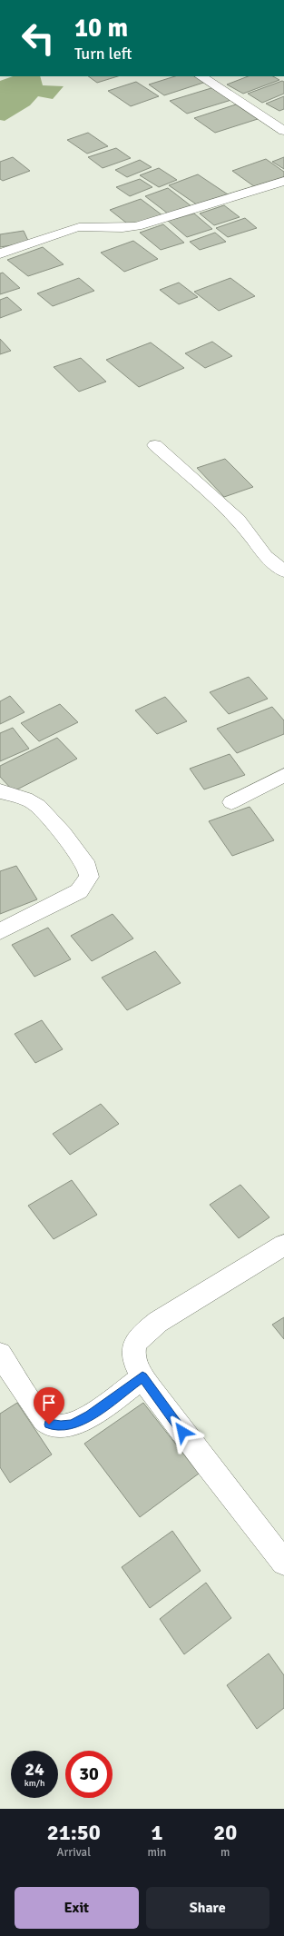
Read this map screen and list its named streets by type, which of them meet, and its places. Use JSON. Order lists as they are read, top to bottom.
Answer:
{
  "page": {
    "turn": ["10 m", "Turn left"],
    "speed": "24 km/h",
    "limit": "30",
    "eta": [
      "21:50",
      "Arrival",
      "1",
      "min",
      "20",
      "m"
    ],
    "buttons": ["Exit", "Share"]
  }
}
